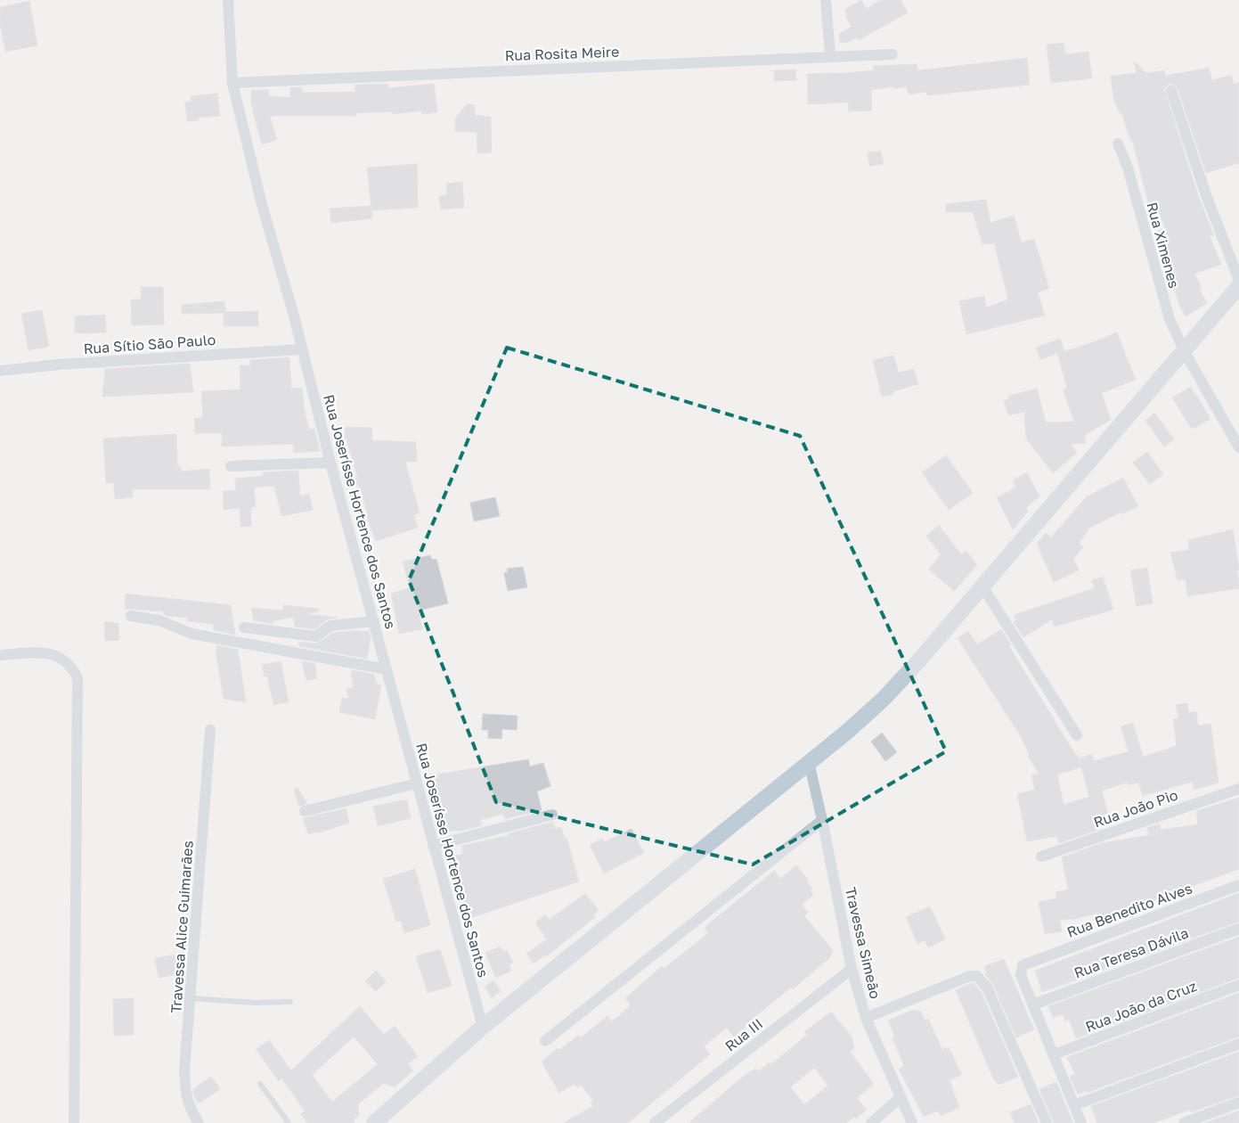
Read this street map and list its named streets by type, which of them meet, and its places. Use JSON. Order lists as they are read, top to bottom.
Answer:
{
  "streets": {
    "street": [
      "Rua Rosita Meire",
      "Rua Ximenes",
      "Rua Sítio São Paulo",
      "Rua Joserísse Hortence dos Santos",
      "Rua João Pio",
      "Rua Benedito Alves",
      "Travessa Alice Guimarães",
      "Travessa Simeão",
      "Rua Teresa Dávila",
      "Rua João da Cruz",
      "Rua III"
    ]
  },
  "crossings": [
    ["Rua Rosita Meire", "Rua Joserísse Hortence dos Santos"],
    ["Rua Sítio São Paulo", "Rua Joserísse Hortence dos Santos"],
    ["Rua Benedito Alves", "Rua Teresa Dávila"],
    ["Travessa Simeão", "Rua III"]
  ]
}
